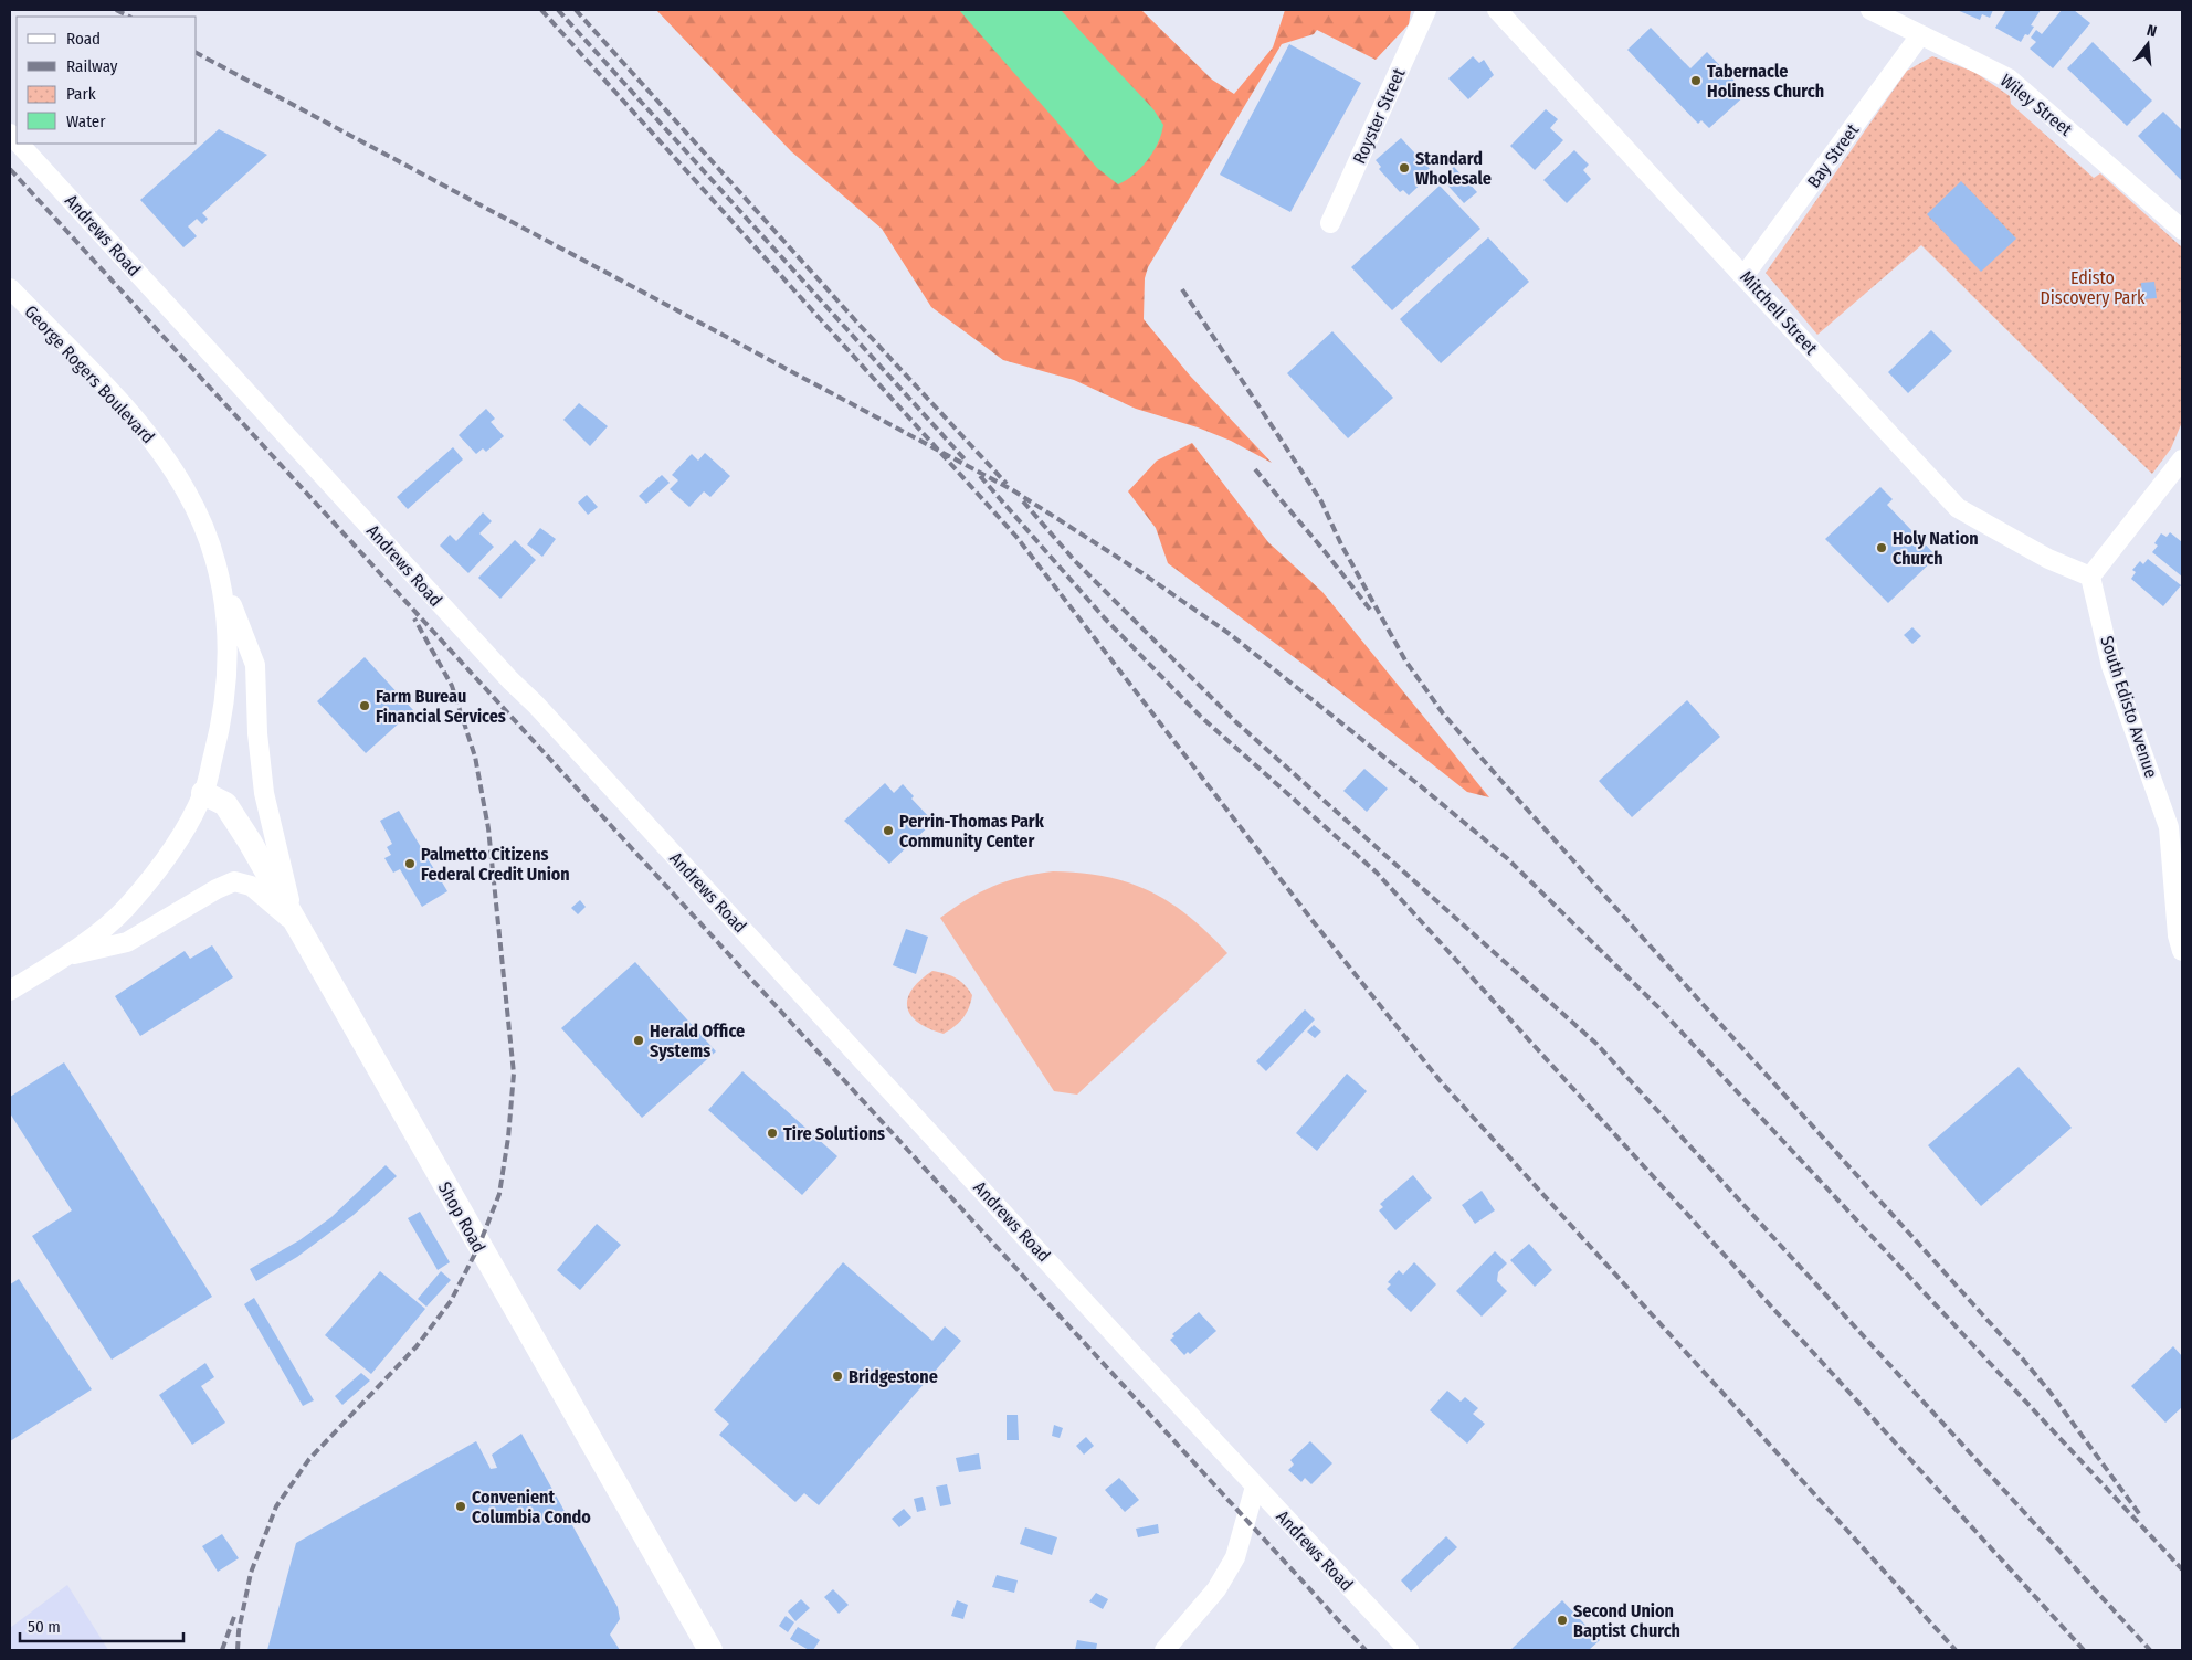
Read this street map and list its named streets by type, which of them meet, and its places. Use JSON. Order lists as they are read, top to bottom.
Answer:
{
  "streets": {
    "street": [
      "Wiley Street",
      "Royster Street",
      "Bay Street",
      "Andrews Road",
      "Mitchell Street",
      "George Rogers Boulevard",
      "South Edisto Avenue",
      "Shop Road"
    ]
  },
  "crossings": [
    ["Wiley Street", "Bay Street"],
    ["Bay Street", "Mitchell Street"],
    ["Mitchell Street", "South Edisto Avenue"],
    ["George Rogers Boulevard", "Shop Road"]
  ],
  "parks": ["Edisto Discovery Park"],
  "places": [
    "Tabernacle Holiness Church",
    "Standard Wholesale",
    "Holy Nation Church",
    "Farm Bureau Financial Services",
    "Perrin-Thomas Park Community Center",
    "Palmetto Citizens Federal Credit Union",
    "Herald Office Systems",
    "Tire Solutions",
    "Bridgestone",
    "Convenient Columbia Condo",
    "Second Union Baptist Church"
  ],
  "legend": [
    "Road",
    "Railway",
    "Park",
    "Water"
  ],
  "scale_bar": "50 m",
  "north": "top"
}
